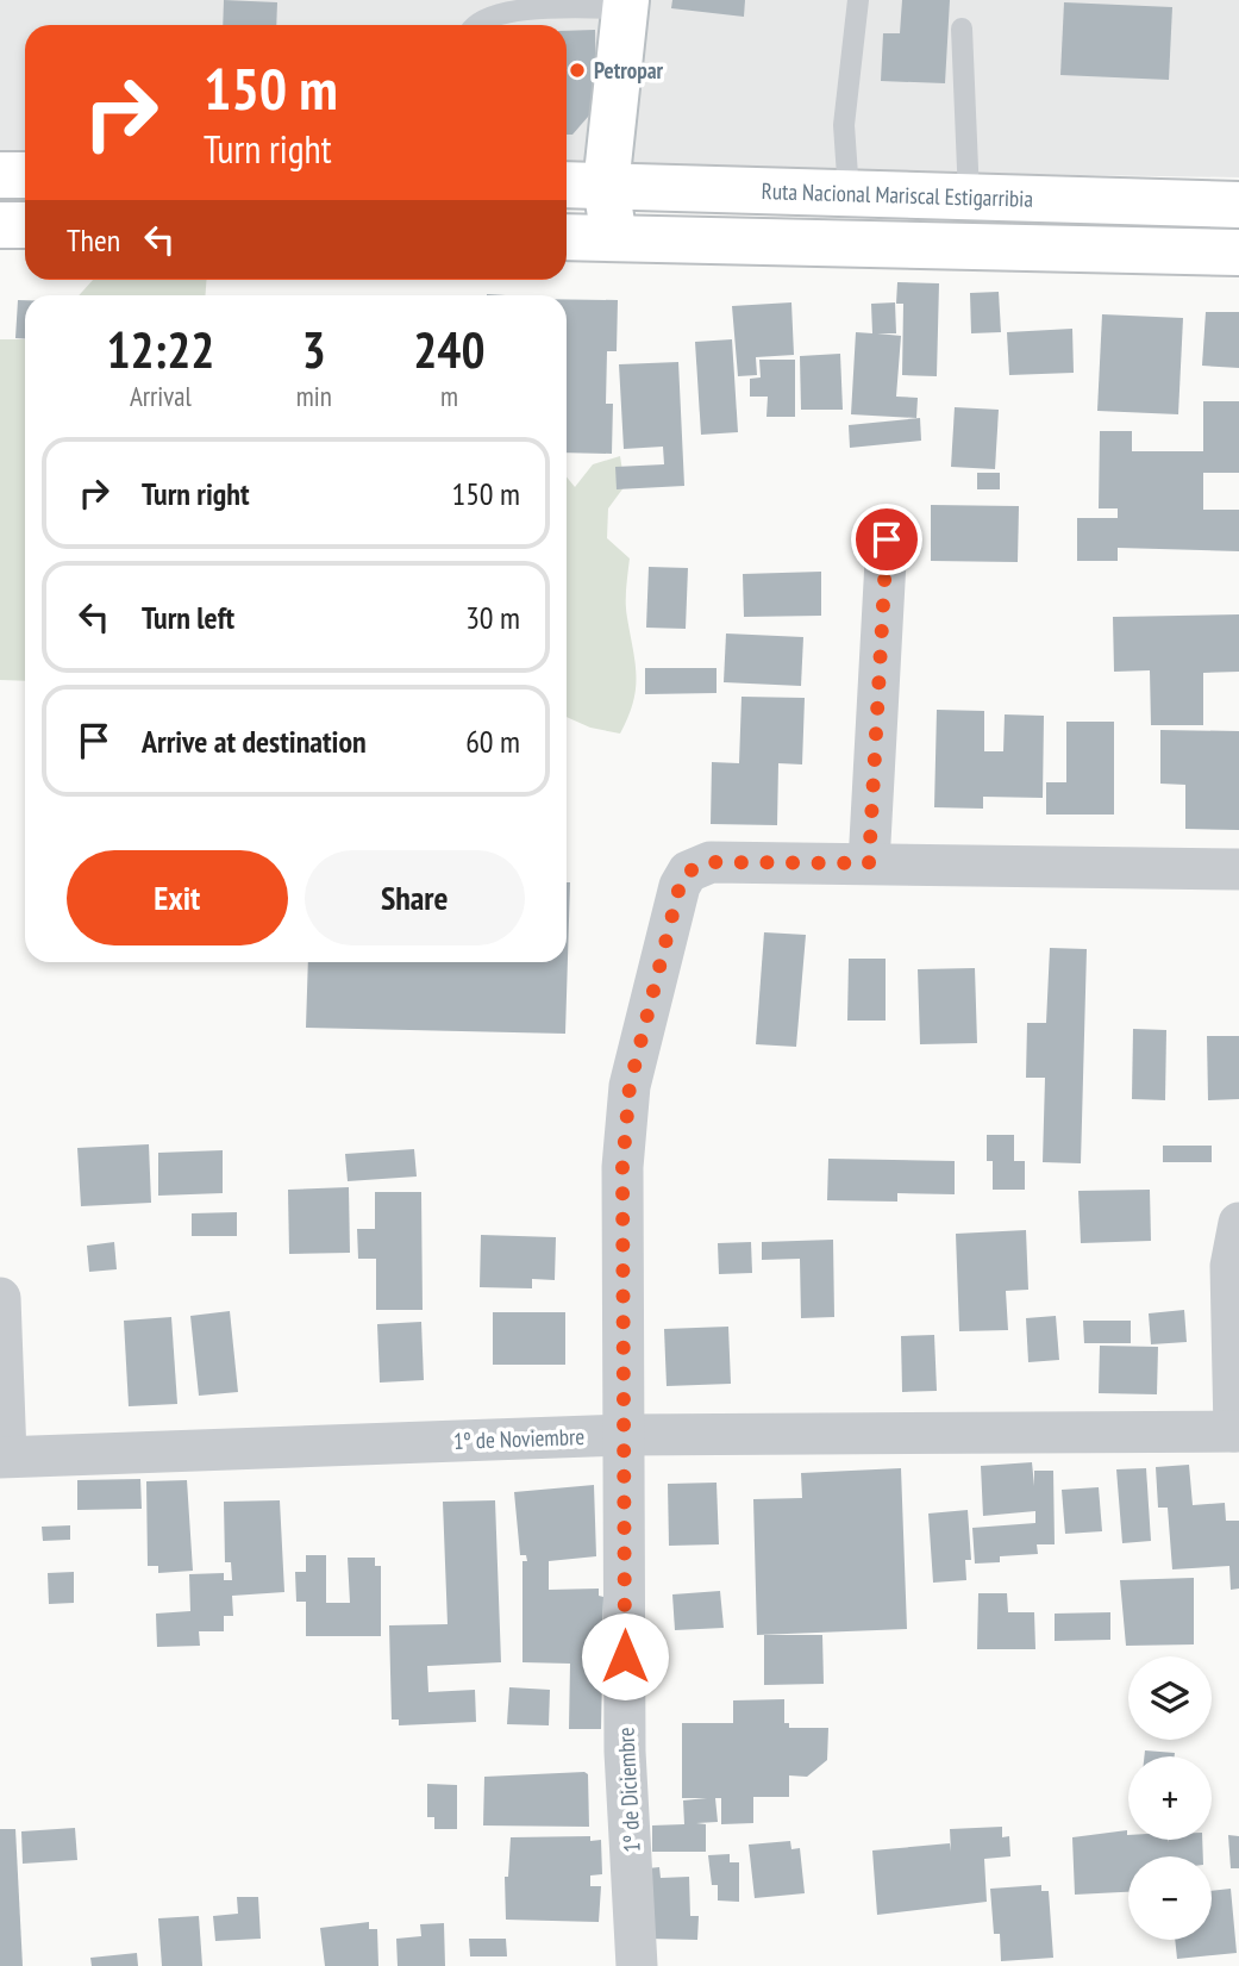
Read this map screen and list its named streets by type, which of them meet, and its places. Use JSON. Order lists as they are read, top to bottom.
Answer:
{
  "streets": {
    "main road": ["Ruta Nacional Mariscal Estigarribia"],
    "street": ["1º de Noviembre", "1º de Diciembre"]
  },
  "crossings": [
    ["1º de Noviembre", "1º de Diciembre"]
  ],
  "places": ["Petropar"],
  "page": {
    "turn": ["150 m", "Turn right"],
    "then": "Then",
    "eta": [
      "12:22",
      "Arrival",
      "3",
      "min",
      "240",
      "m"
    ],
    "list": [
      {
        "name": "Turn right",
        "value": "150 m"
      },
      {
        "name": "Turn left",
        "value": "30 m"
      },
      {
        "name": "Arrive at destination",
        "value": "60 m"
      }
    ],
    "buttons": ["Exit", "Share"],
    "map_buttons": ["+", "−"]
  }
}
